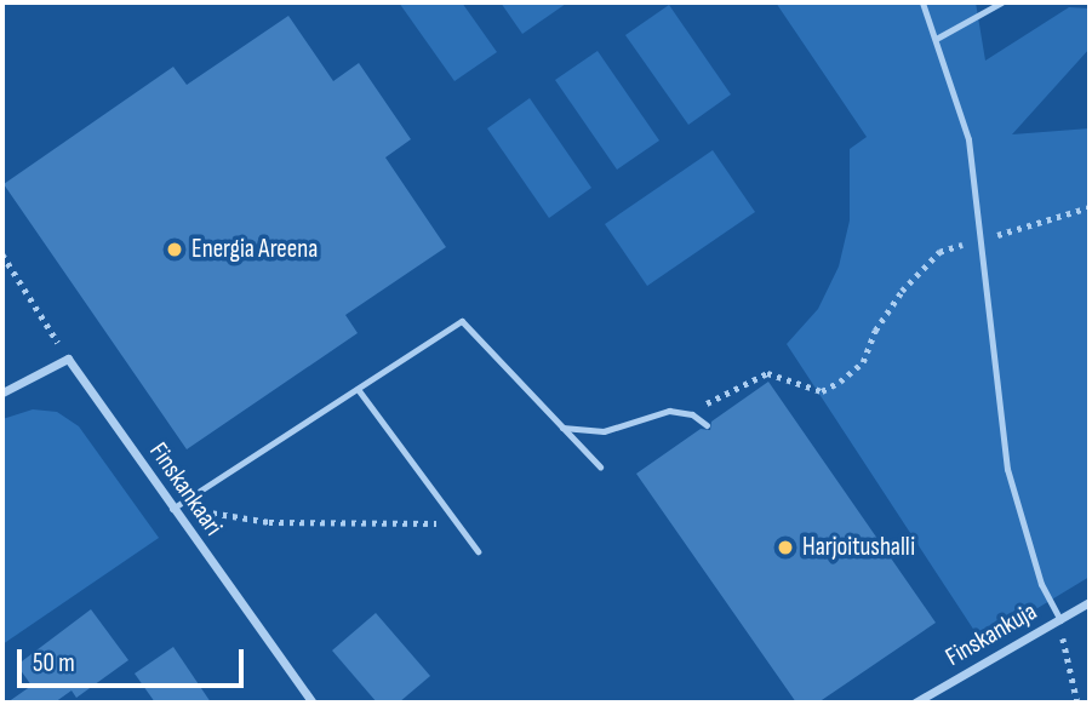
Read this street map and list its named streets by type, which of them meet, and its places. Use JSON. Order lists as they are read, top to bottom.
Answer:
{
  "streets": {
    "street": ["Finskankaari", "Finskankuja"]
  },
  "places": ["Energia Areena", "Harjoitushalli"],
  "scale_bar": "50 m"
}
